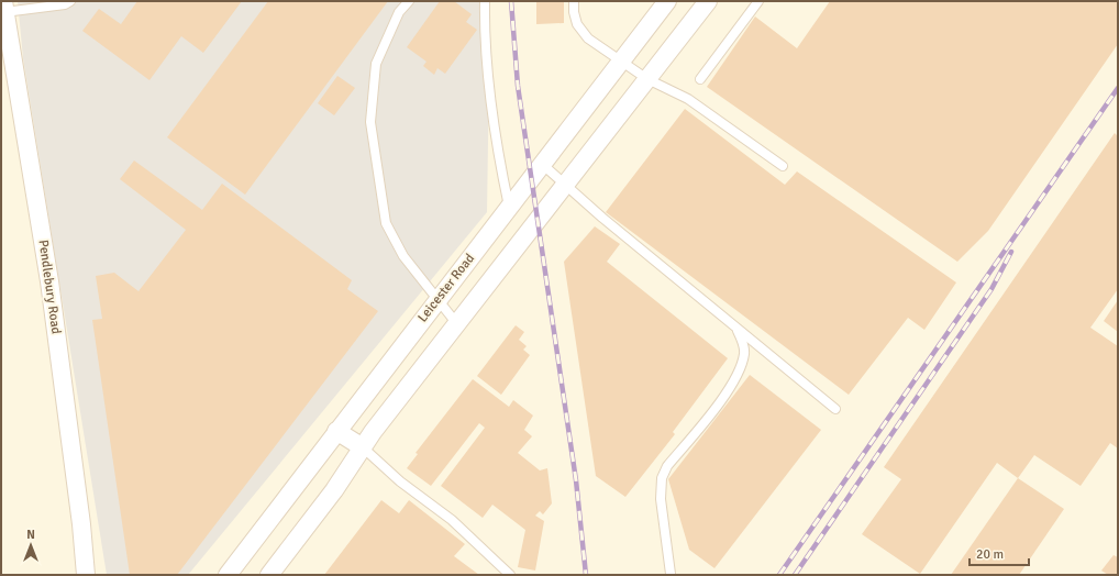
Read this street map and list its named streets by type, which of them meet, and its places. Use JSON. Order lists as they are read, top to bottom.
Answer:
{
  "streets": {
    "street": ["Pendlebury Road", "Leicester Road"]
  },
  "scale_bar": "20 m",
  "north": "top"
}
